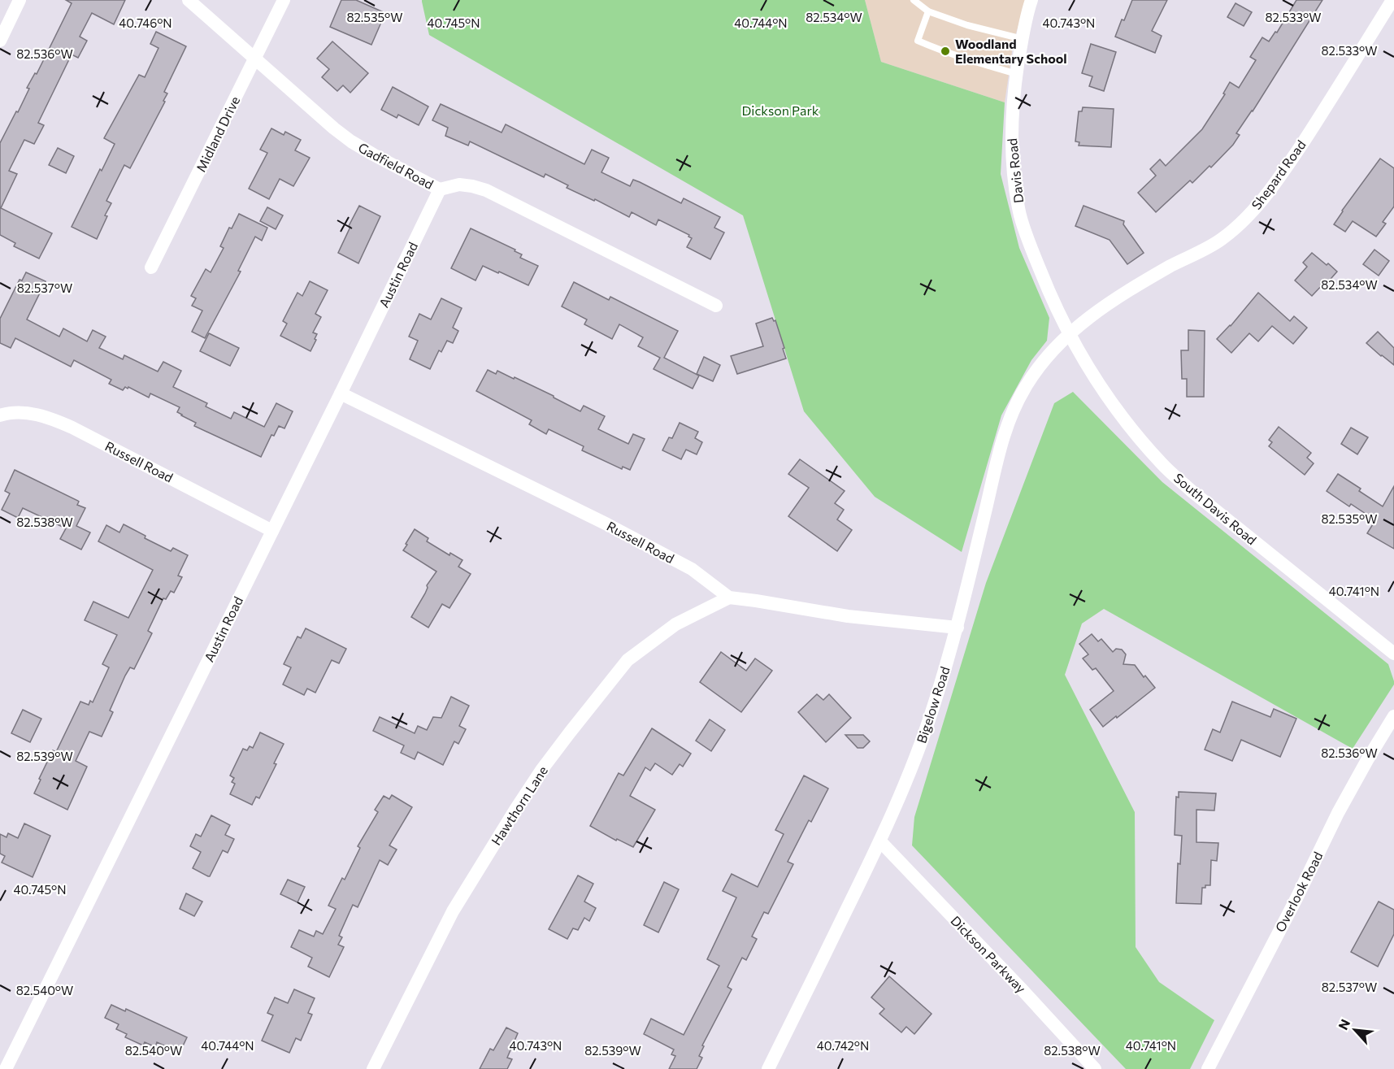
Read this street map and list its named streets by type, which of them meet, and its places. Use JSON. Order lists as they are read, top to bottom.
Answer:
{
  "streets": {
    "street": [
      "Midland Drive",
      "Gadfield Road",
      "Davis Road",
      "Shepard Road",
      "Austin Road",
      "Russell Road",
      "South Davis Road",
      "Bigelow Road",
      "Hawthorn Lane",
      "Overlook Road",
      "Dickson Parkway"
    ]
  },
  "crossings": [
    ["Midland Drive", "Gadfield Road"],
    ["Gadfield Road", "Austin Road"],
    ["Davis Road", "Shepard Road"],
    ["Davis Road", "South Davis Road"],
    ["Davis Road", "Bigelow Road"],
    ["Shepard Road", "South Davis Road"],
    ["Shepard Road", "Bigelow Road"],
    ["Austin Road", "Russell Road"],
    ["Russell Road", "Hawthorn Lane"],
    ["South Davis Road", "Bigelow Road"],
    ["Bigelow Road", "Dickson Parkway"]
  ],
  "parks": ["Dickson Park"],
  "places": ["Woodland Elementary School"],
  "north": "top left",
  "coordinates": [
    "82.534°W",
    "82.533°W",
    "82.535°W",
    "40.746°N",
    "40.745°N",
    "40.744°N",
    "40.743°N",
    "82.536°W",
    "82.537°W",
    "82.538°W",
    "40.741°N",
    "82.539°W",
    "82.540°W",
    "40.742°N"
  ]
}
